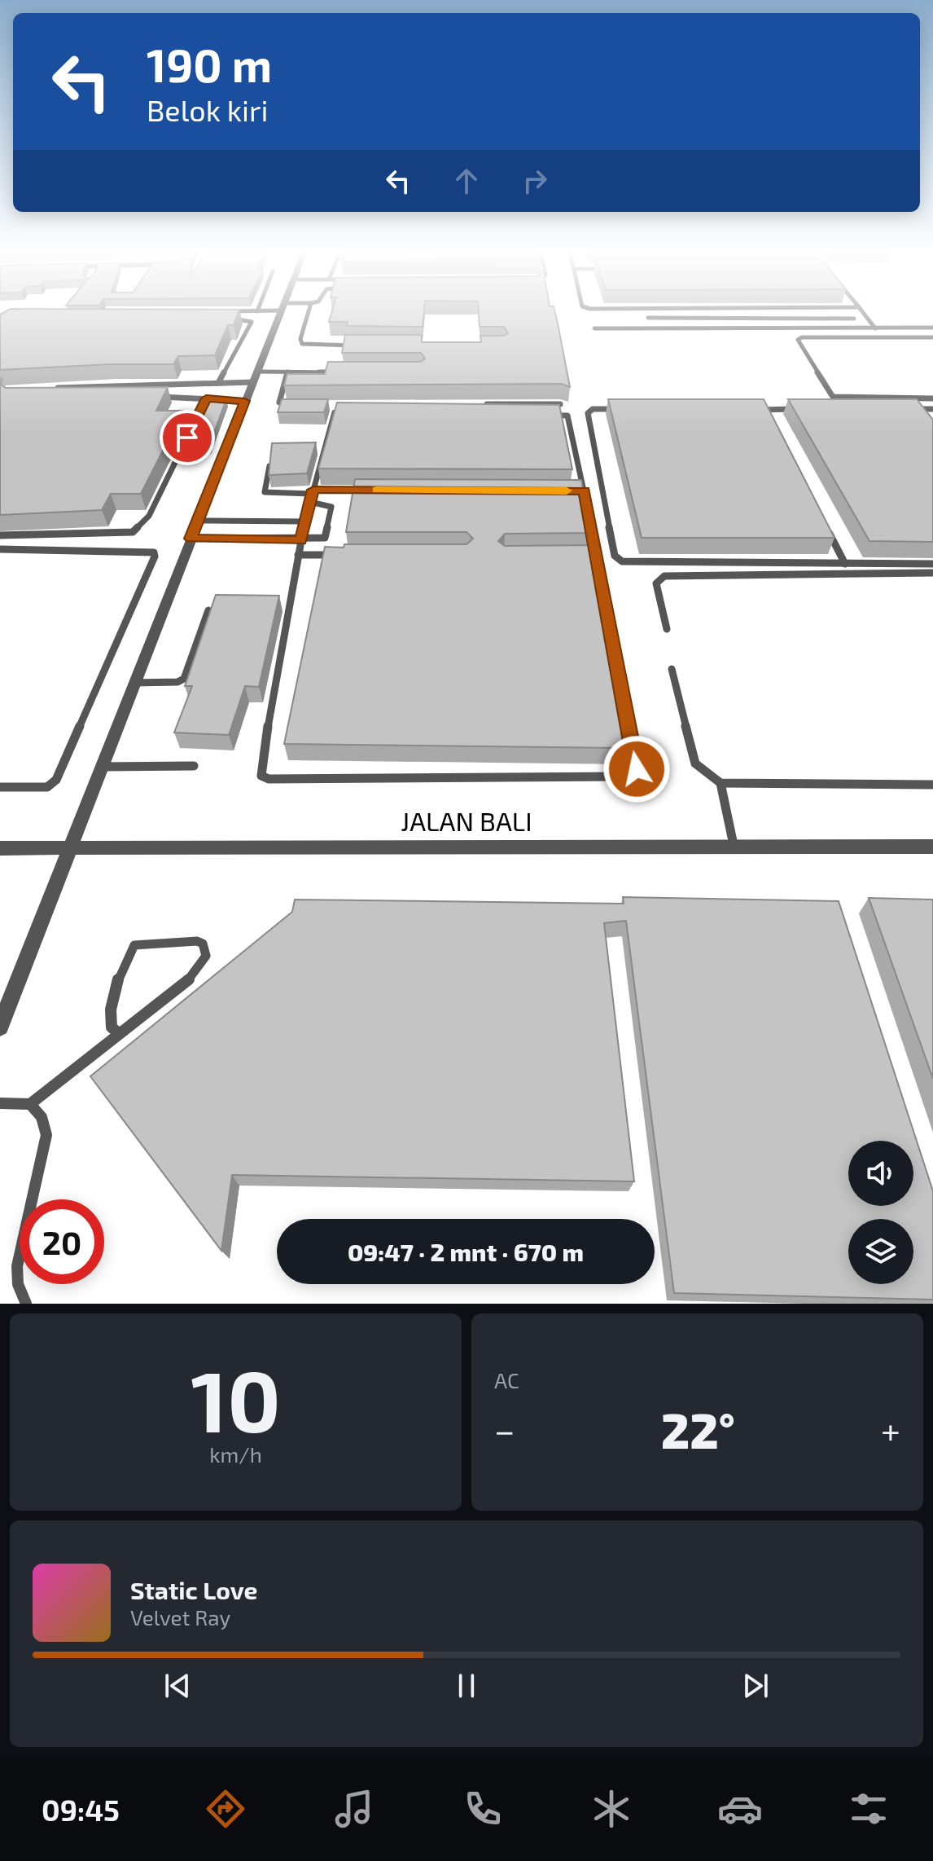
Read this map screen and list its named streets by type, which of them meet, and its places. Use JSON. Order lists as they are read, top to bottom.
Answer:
{
  "streets": {
    "street": ["JALAN BALI"]
  },
  "page": {
    "turn": ["190 m", "Belok kiri"],
    "limit": "20",
    "trip": "09:47 · 2 mnt · 670 m",
    "tile": [
      ["10", "km/h"],
      "AC"
    ],
    "heat": ["−", "22°", "+"],
    "song": ["Static Love", "Velvet Ray"],
    "tabs": "09:45"
  }
}
